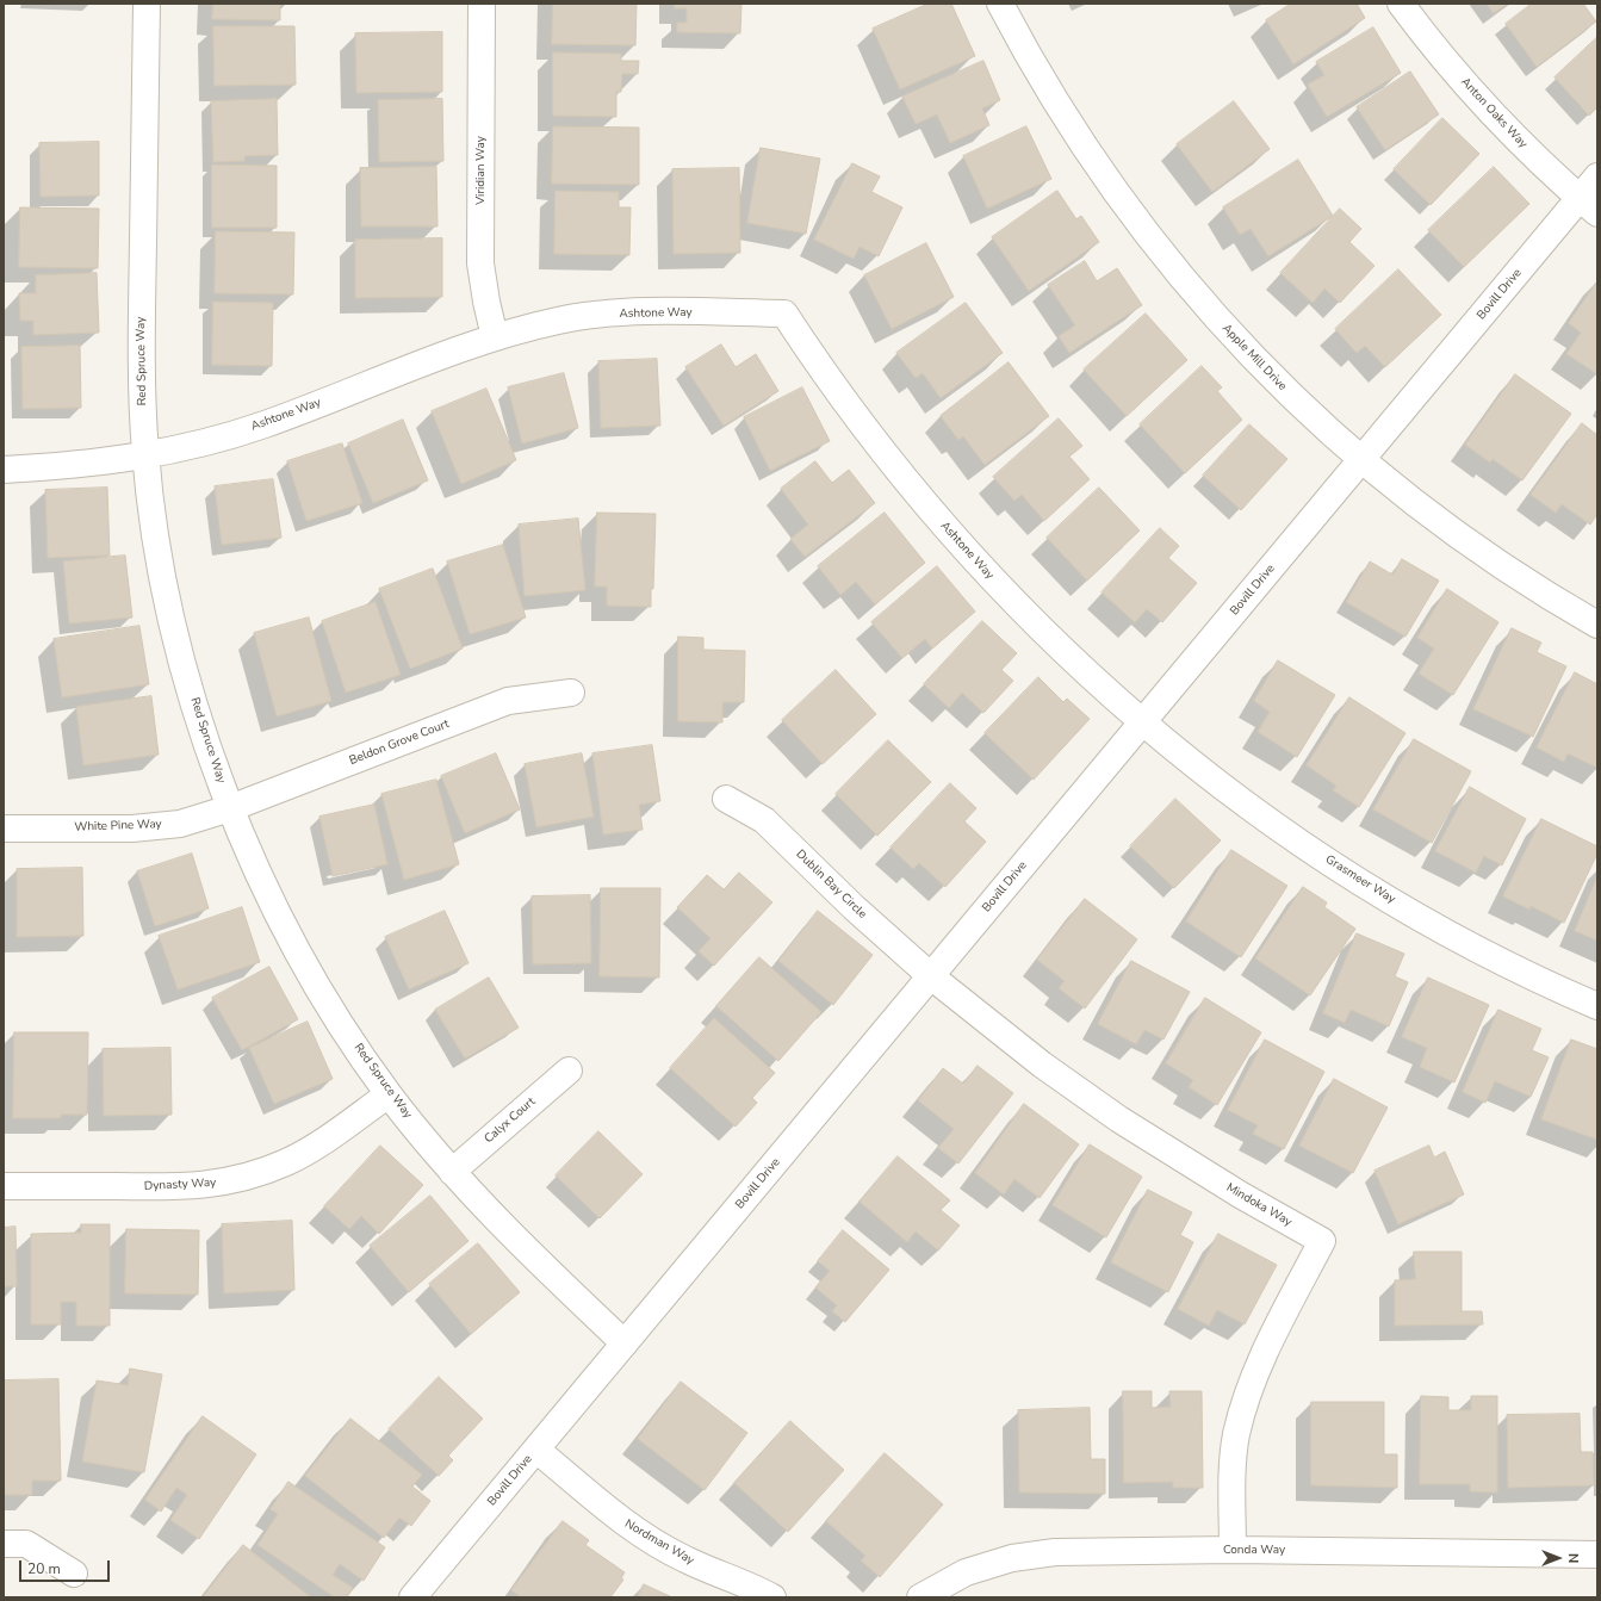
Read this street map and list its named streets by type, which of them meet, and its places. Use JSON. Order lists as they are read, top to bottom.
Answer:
{
  "streets": {
    "street": [
      "Anton Oaks Way",
      "Viridian Way",
      "Bovill Drive",
      "Ashtone Way",
      "Apple Mill Drive",
      "Red Spruce Way",
      "Beldon Grove Court",
      "White Pine Way",
      "Grasmeer Way",
      "Dublin Bay Circle",
      "Calyx Court",
      "Dynasty Way",
      "Mindoka Way",
      "Nordman Way",
      "Conda Way"
    ]
  },
  "crossings": [
    ["Anton Oaks Way", "Bovill Drive"],
    ["Viridian Way", "Ashtone Way"],
    ["Bovill Drive", "Ashtone Way"],
    ["Bovill Drive", "Apple Mill Drive"],
    ["Bovill Drive", "Red Spruce Way"],
    ["Bovill Drive", "Grasmeer Way"],
    ["Bovill Drive", "Dublin Bay Circle"],
    ["Bovill Drive", "Mindoka Way"],
    ["Bovill Drive", "Nordman Way"],
    ["Ashtone Way", "Red Spruce Way"],
    ["Ashtone Way", "Grasmeer Way"],
    ["Red Spruce Way", "Beldon Grove Court"],
    ["Red Spruce Way", "White Pine Way"],
    ["Red Spruce Way", "Calyx Court"],
    ["Red Spruce Way", "Dynasty Way"],
    ["Beldon Grove Court", "White Pine Way"],
    ["Dublin Bay Circle", "Mindoka Way"],
    ["Mindoka Way", "Conda Way"]
  ],
  "scale_bar": "20 m",
  "north": "right"
}
